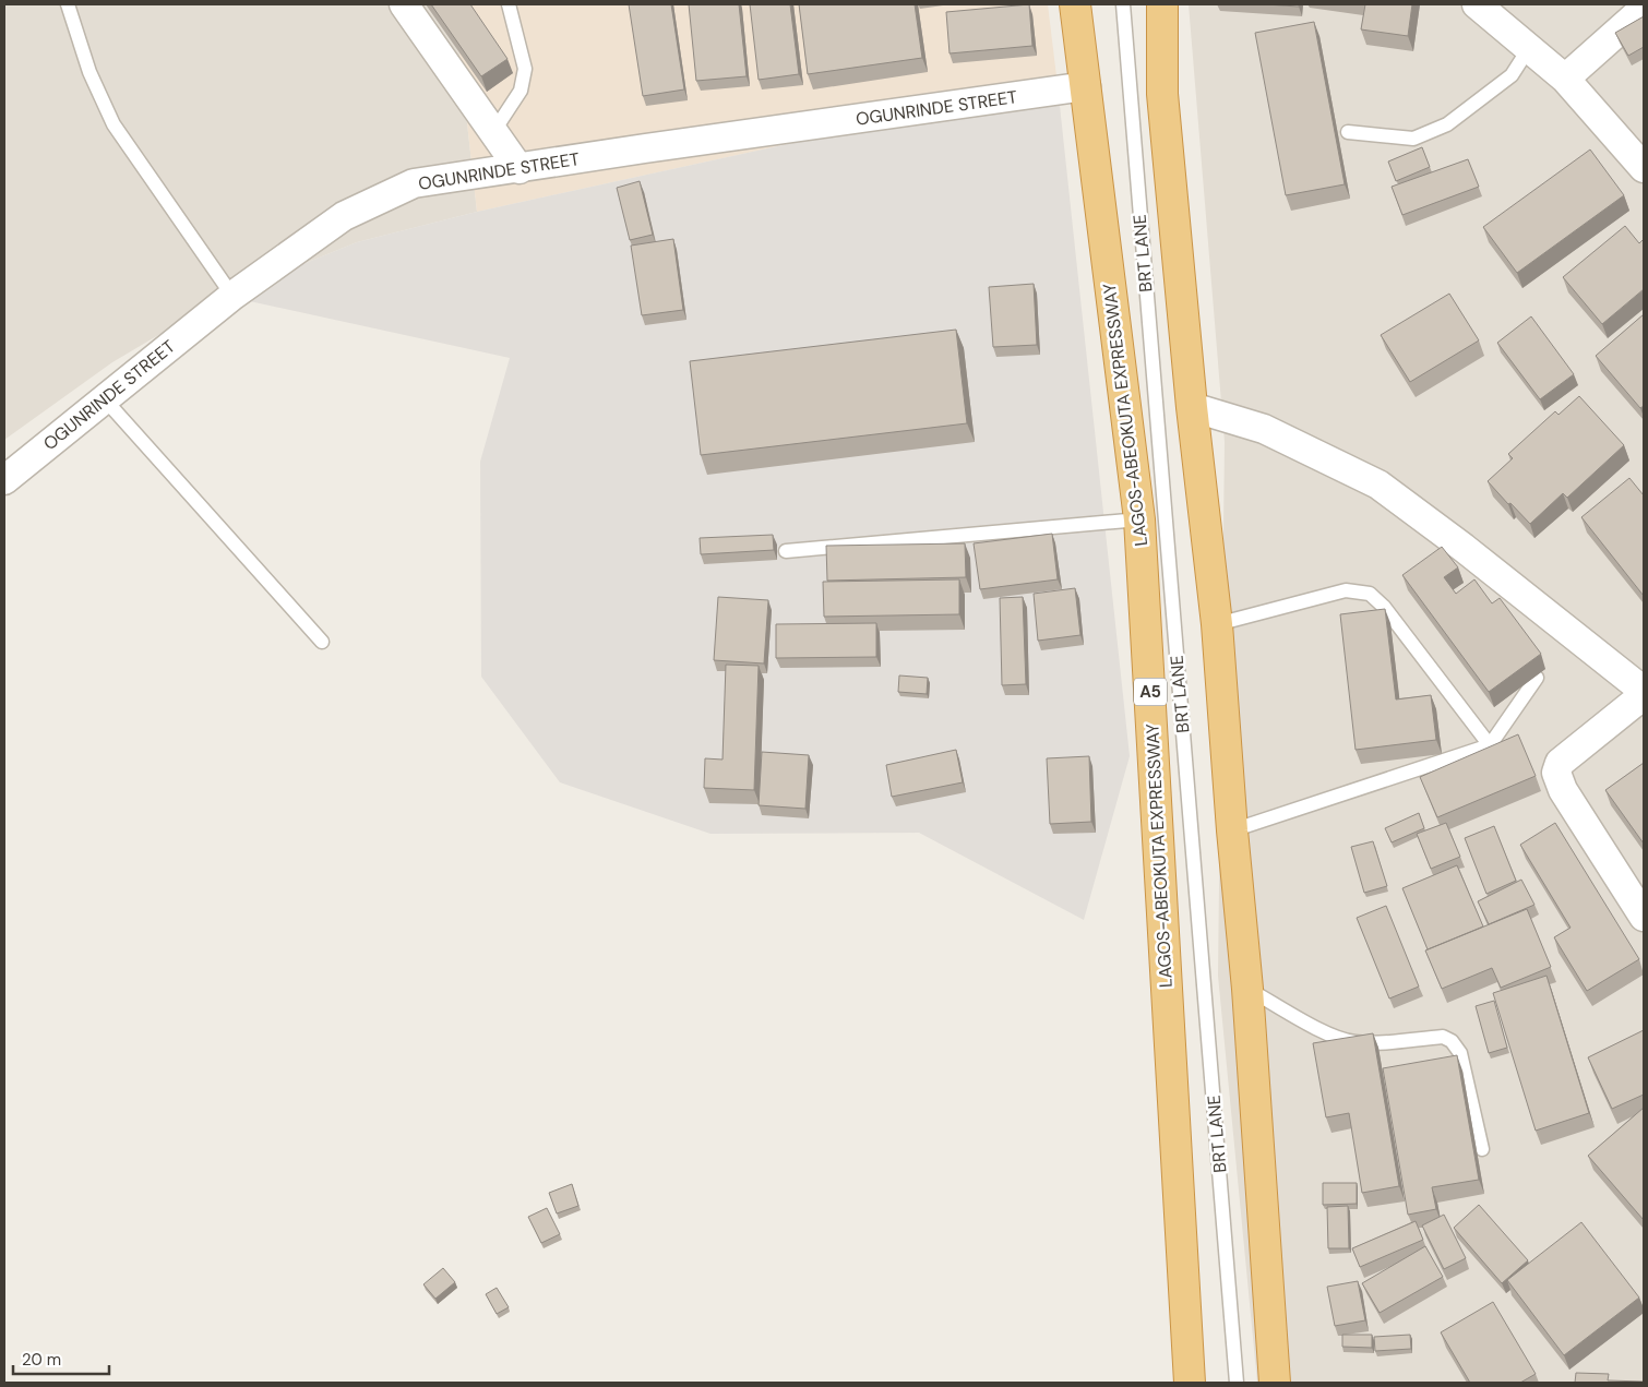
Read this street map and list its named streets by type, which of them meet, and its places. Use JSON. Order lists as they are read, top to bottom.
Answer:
{
  "streets": {
    "highway": ["LAGOS-ABEOKUTA EXPRESSWAY", "A5"],
    "street": ["OGUNRINDE STREET"],
    "lane": ["BRT LANE"]
  },
  "crossings": [
    ["OGUNRINDE STREET", "LAGOS-ABEOKUTA EXPRESSWAY"]
  ],
  "scale_bar": "20 m"
}
